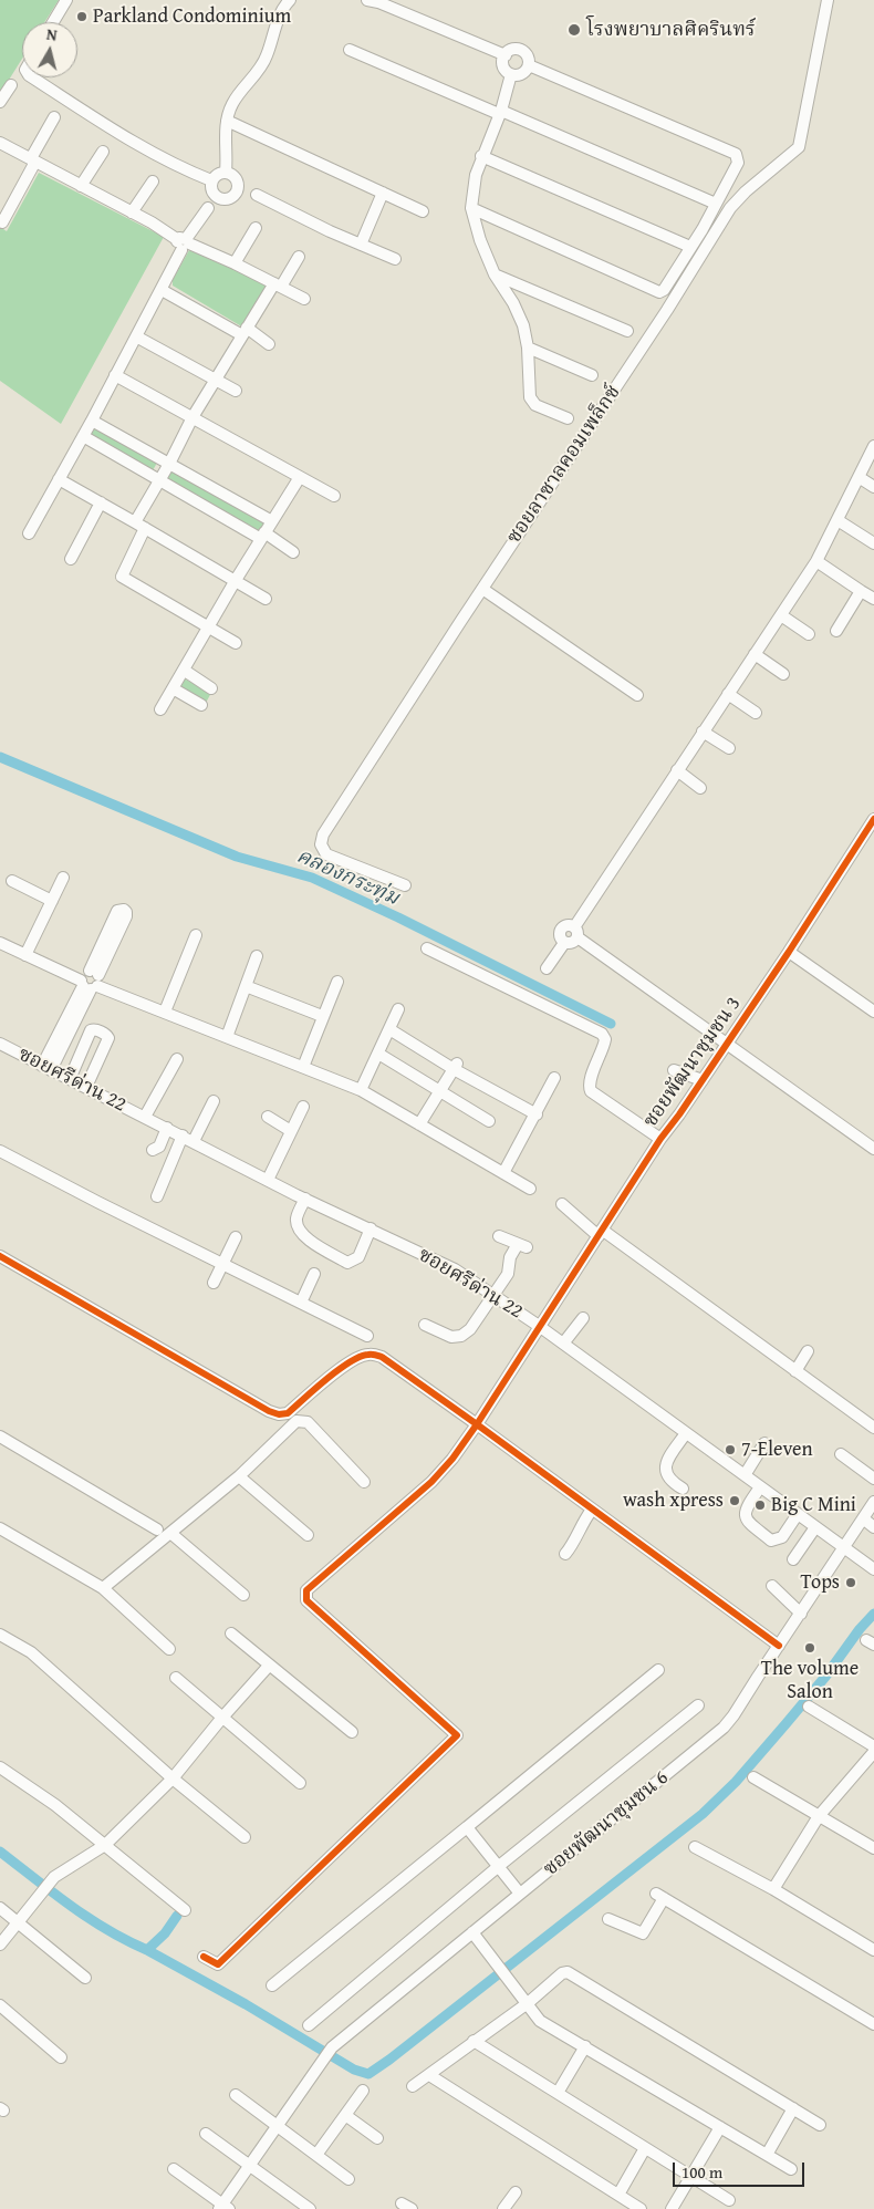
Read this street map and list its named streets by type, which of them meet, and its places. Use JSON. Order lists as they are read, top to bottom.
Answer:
{
  "streets": {
    "street": [
      "ซอยลาซาลคอมเพล็กซ์",
      "ซอยพัฒนาชุมชน 3",
      "ซอยศรีด่าน 22",
      "ซอยพัฒนาชุมชน 6"
    ]
  },
  "crossings": [
    ["ซอยพัฒนาชุมชน 3", "ซอยศรีด่าน 22"],
    ["ซอยศรีด่าน 22", "ซอยพัฒนาชุมชน 6"]
  ],
  "water": ["คลองกระทุ่ม"],
  "places": [
    "Parkland Condominium",
    "โรงพยาบาลศิครินทร์",
    "7-Eleven",
    "wash xpress",
    "Big C Mini",
    "Tops",
    "The volume Salon"
  ],
  "scale_bar": "100 m",
  "north": "top"
}
